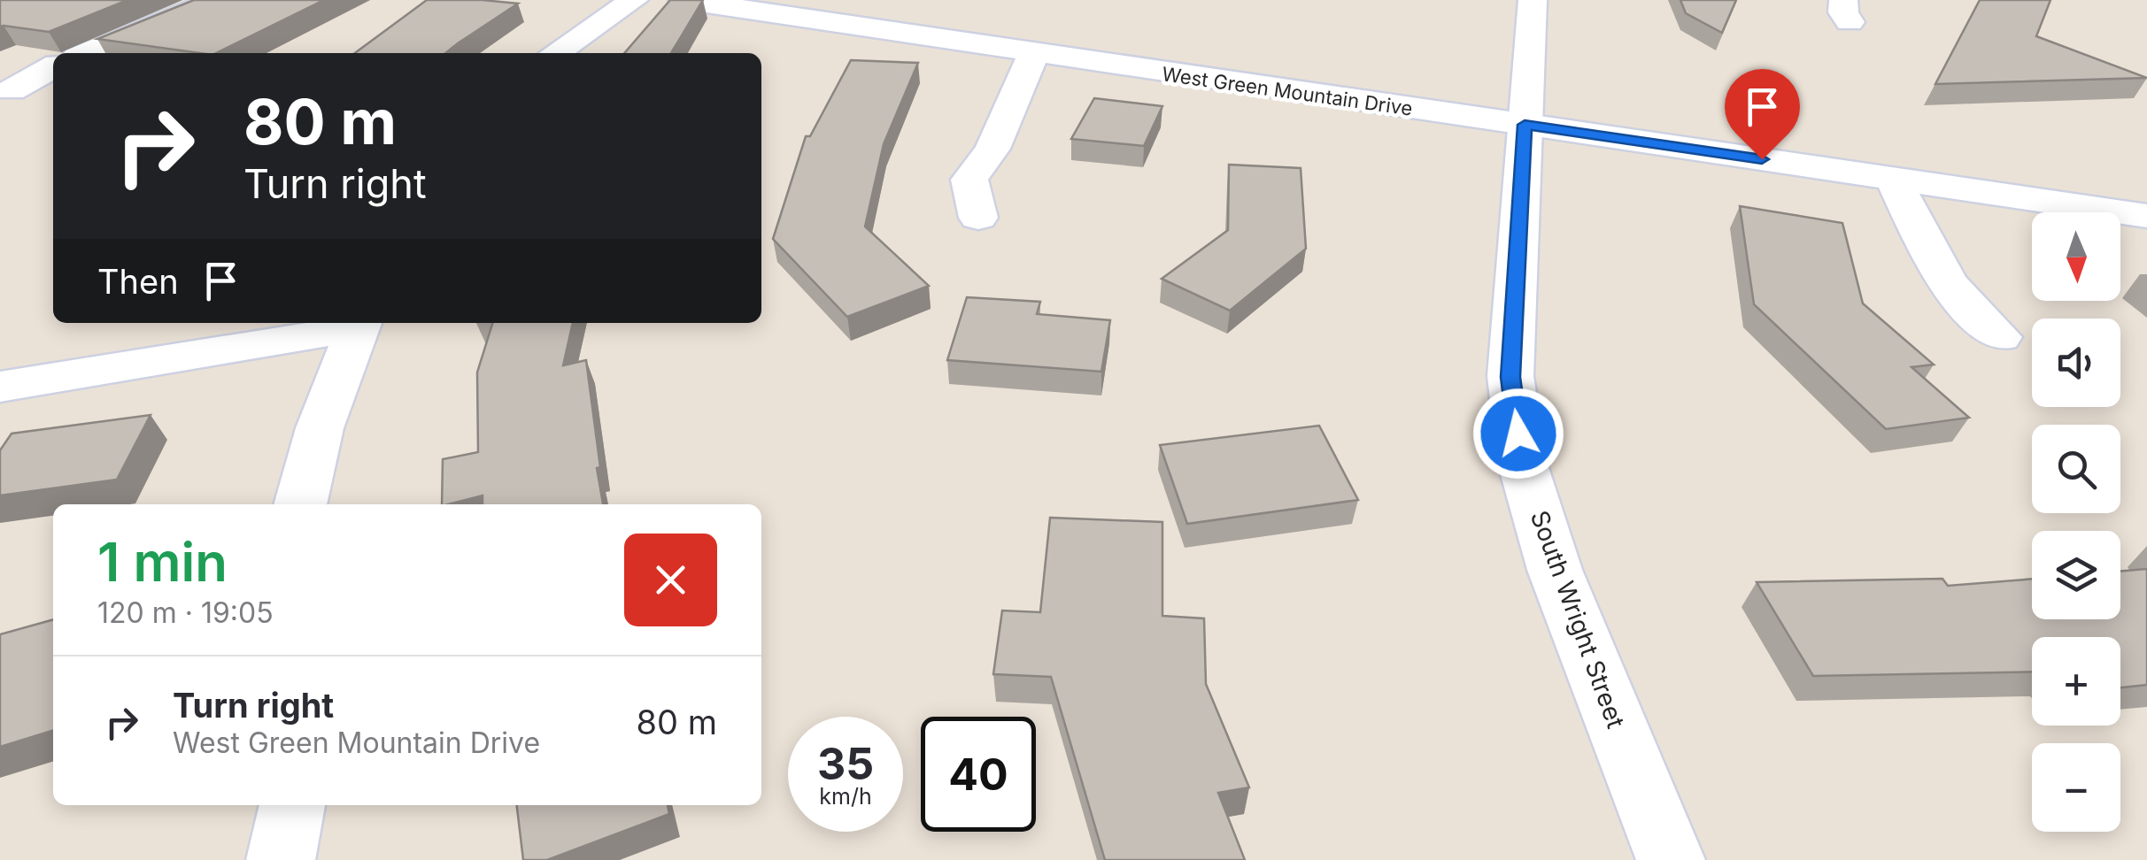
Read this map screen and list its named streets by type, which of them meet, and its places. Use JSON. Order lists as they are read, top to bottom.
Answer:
{
  "streets": {
    "street": ["West Green Mountain Drive", "South Wright Street"]
  },
  "crossings": [
    ["West Green Mountain Drive", "South Wright Street"]
  ],
  "north": "bottom",
  "page": {
    "turn": ["80 m", "Turn right"],
    "map_buttons": ["+", "−"],
    "then": "Then",
    "heading": ["1 min", "120 m · 19:05"],
    "list": [
      {
        "name": "Turn right",
        "note": "West Green Mountain Drive",
        "value": "80 m"
      }
    ],
    "speed": "35 km/h",
    "limit": "40"
  }
}
